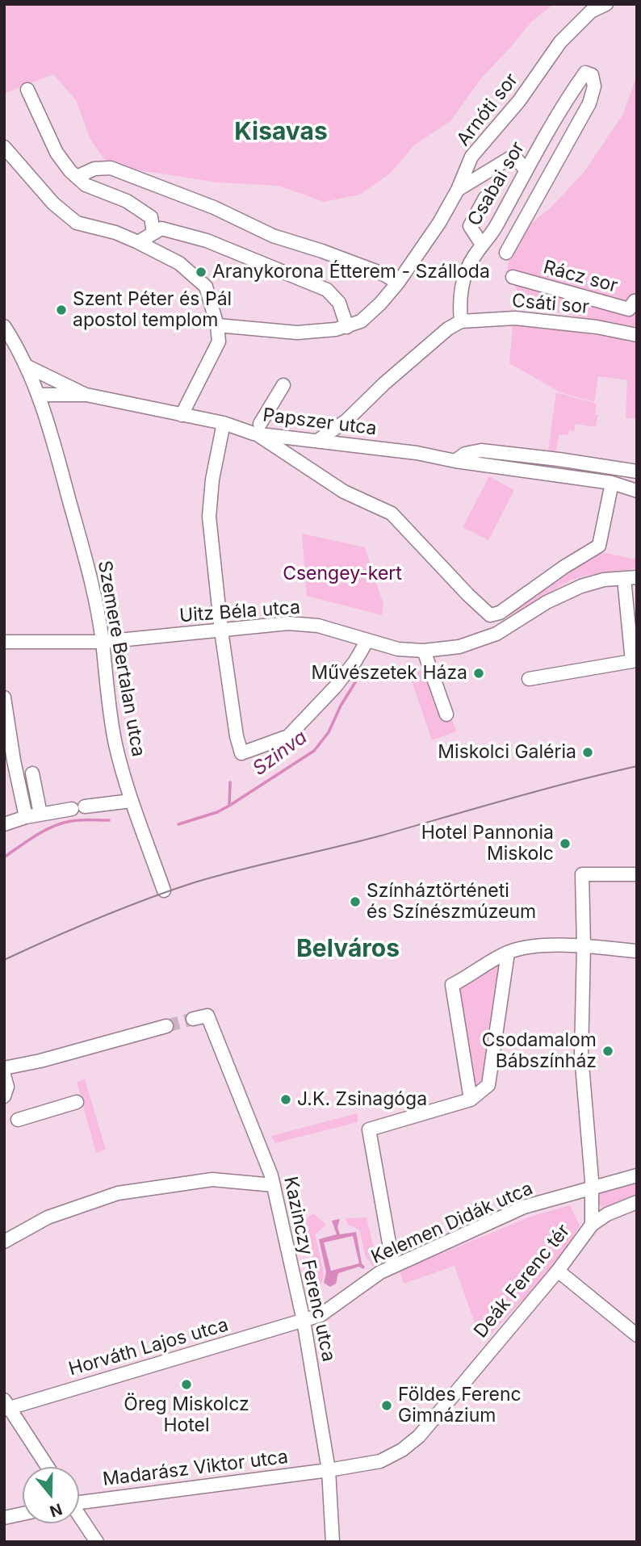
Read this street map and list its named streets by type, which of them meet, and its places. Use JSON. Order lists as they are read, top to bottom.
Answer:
{
  "streets": {
    "street": [
      "Arnóti sor",
      "Csabai sor",
      "Rácz sor",
      "Csáti sor",
      "Papszer utca",
      "Uitz Béla utca",
      "Szemere Bertalan utca",
      "Kelemen Didák utca",
      "Kazinczy Ferenc utca",
      "Deák Ferenc tér",
      "Horváth Lajos utca",
      "Madarász Viktor utca"
    ]
  },
  "crossings": [
    ["Csabai sor", "Csáti sor"],
    ["Uitz Béla utca", "Szemere Bertalan utca"],
    ["Kelemen Didák utca", "Kazinczy Ferenc utca"],
    ["Kelemen Didák utca", "Horváth Lajos utca"],
    ["Kazinczy Ferenc utca", "Deák Ferenc tér"],
    ["Kazinczy Ferenc utca", "Horváth Lajos utca"],
    ["Kazinczy Ferenc utca", "Madarász Viktor utca"],
    ["Deák Ferenc tér", "Madarász Viktor utca"]
  ],
  "districts": ["Kisavas", "Belváros"],
  "water": ["Szinva"],
  "parks": ["Csengey-kert"],
  "places": [
    "Aranykorona Étterem - Szálloda",
    "Szent Péter és Pál apostol templom",
    "Művészetek Háza",
    "Miskolci Galéria",
    "Hotel Pannonia Miskolc",
    "Színháztörténeti és Színészmúzeum",
    "Csodamalom Bábszínház",
    "J.K. Zsinagóga",
    "Öreg Miskolcz Hotel",
    "Földes Ferenc Gimnázium"
  ],
  "north": "bottom"
}
